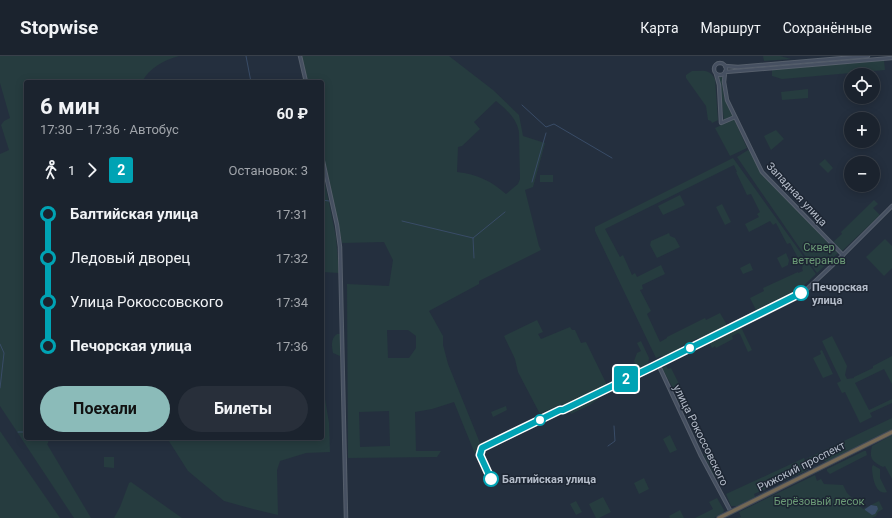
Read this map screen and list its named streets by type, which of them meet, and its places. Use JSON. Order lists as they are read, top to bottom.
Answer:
{
  "streets": {
    "highway": ["Рижский проспект"],
    "street": ["Западная улица", "улица Рокоссовского"]
  },
  "crossings": [
    ["Западная улица", "улица Рокоссовского"],
    ["улица Рокоссовского", "Рижский проспект"]
  ],
  "parks": ["Сквер ветеранов", "Берёзовый лесок"],
  "places": ["Печорская улица", "Балтийская улица"],
  "lines": ["bus line 2"],
  "page": {
    "header": "Stopwise",
    "nav": ["Карта", "Маршрут", "Сохранённые"],
    "on_map": "2",
    "map_buttons": ["+", "−"],
    "heading": ["6 мин", "17:30 – 17:36 · Автобус", "60 ₽"],
    "legs": ["1", "2", "Остановок: 3"],
    "list": [
      {
        "name": "Балтийская улица",
        "value": "17:31"
      },
      {
        "name": "Ледовый дворец",
        "value": "17:32"
      },
      {
        "name": "Улица Рокоссовского",
        "value": "17:34"
      },
      {
        "name": "Печорская улица",
        "value": "17:36"
      }
    ],
    "buttons": ["Поехали", "Билеты"]
  }
}
